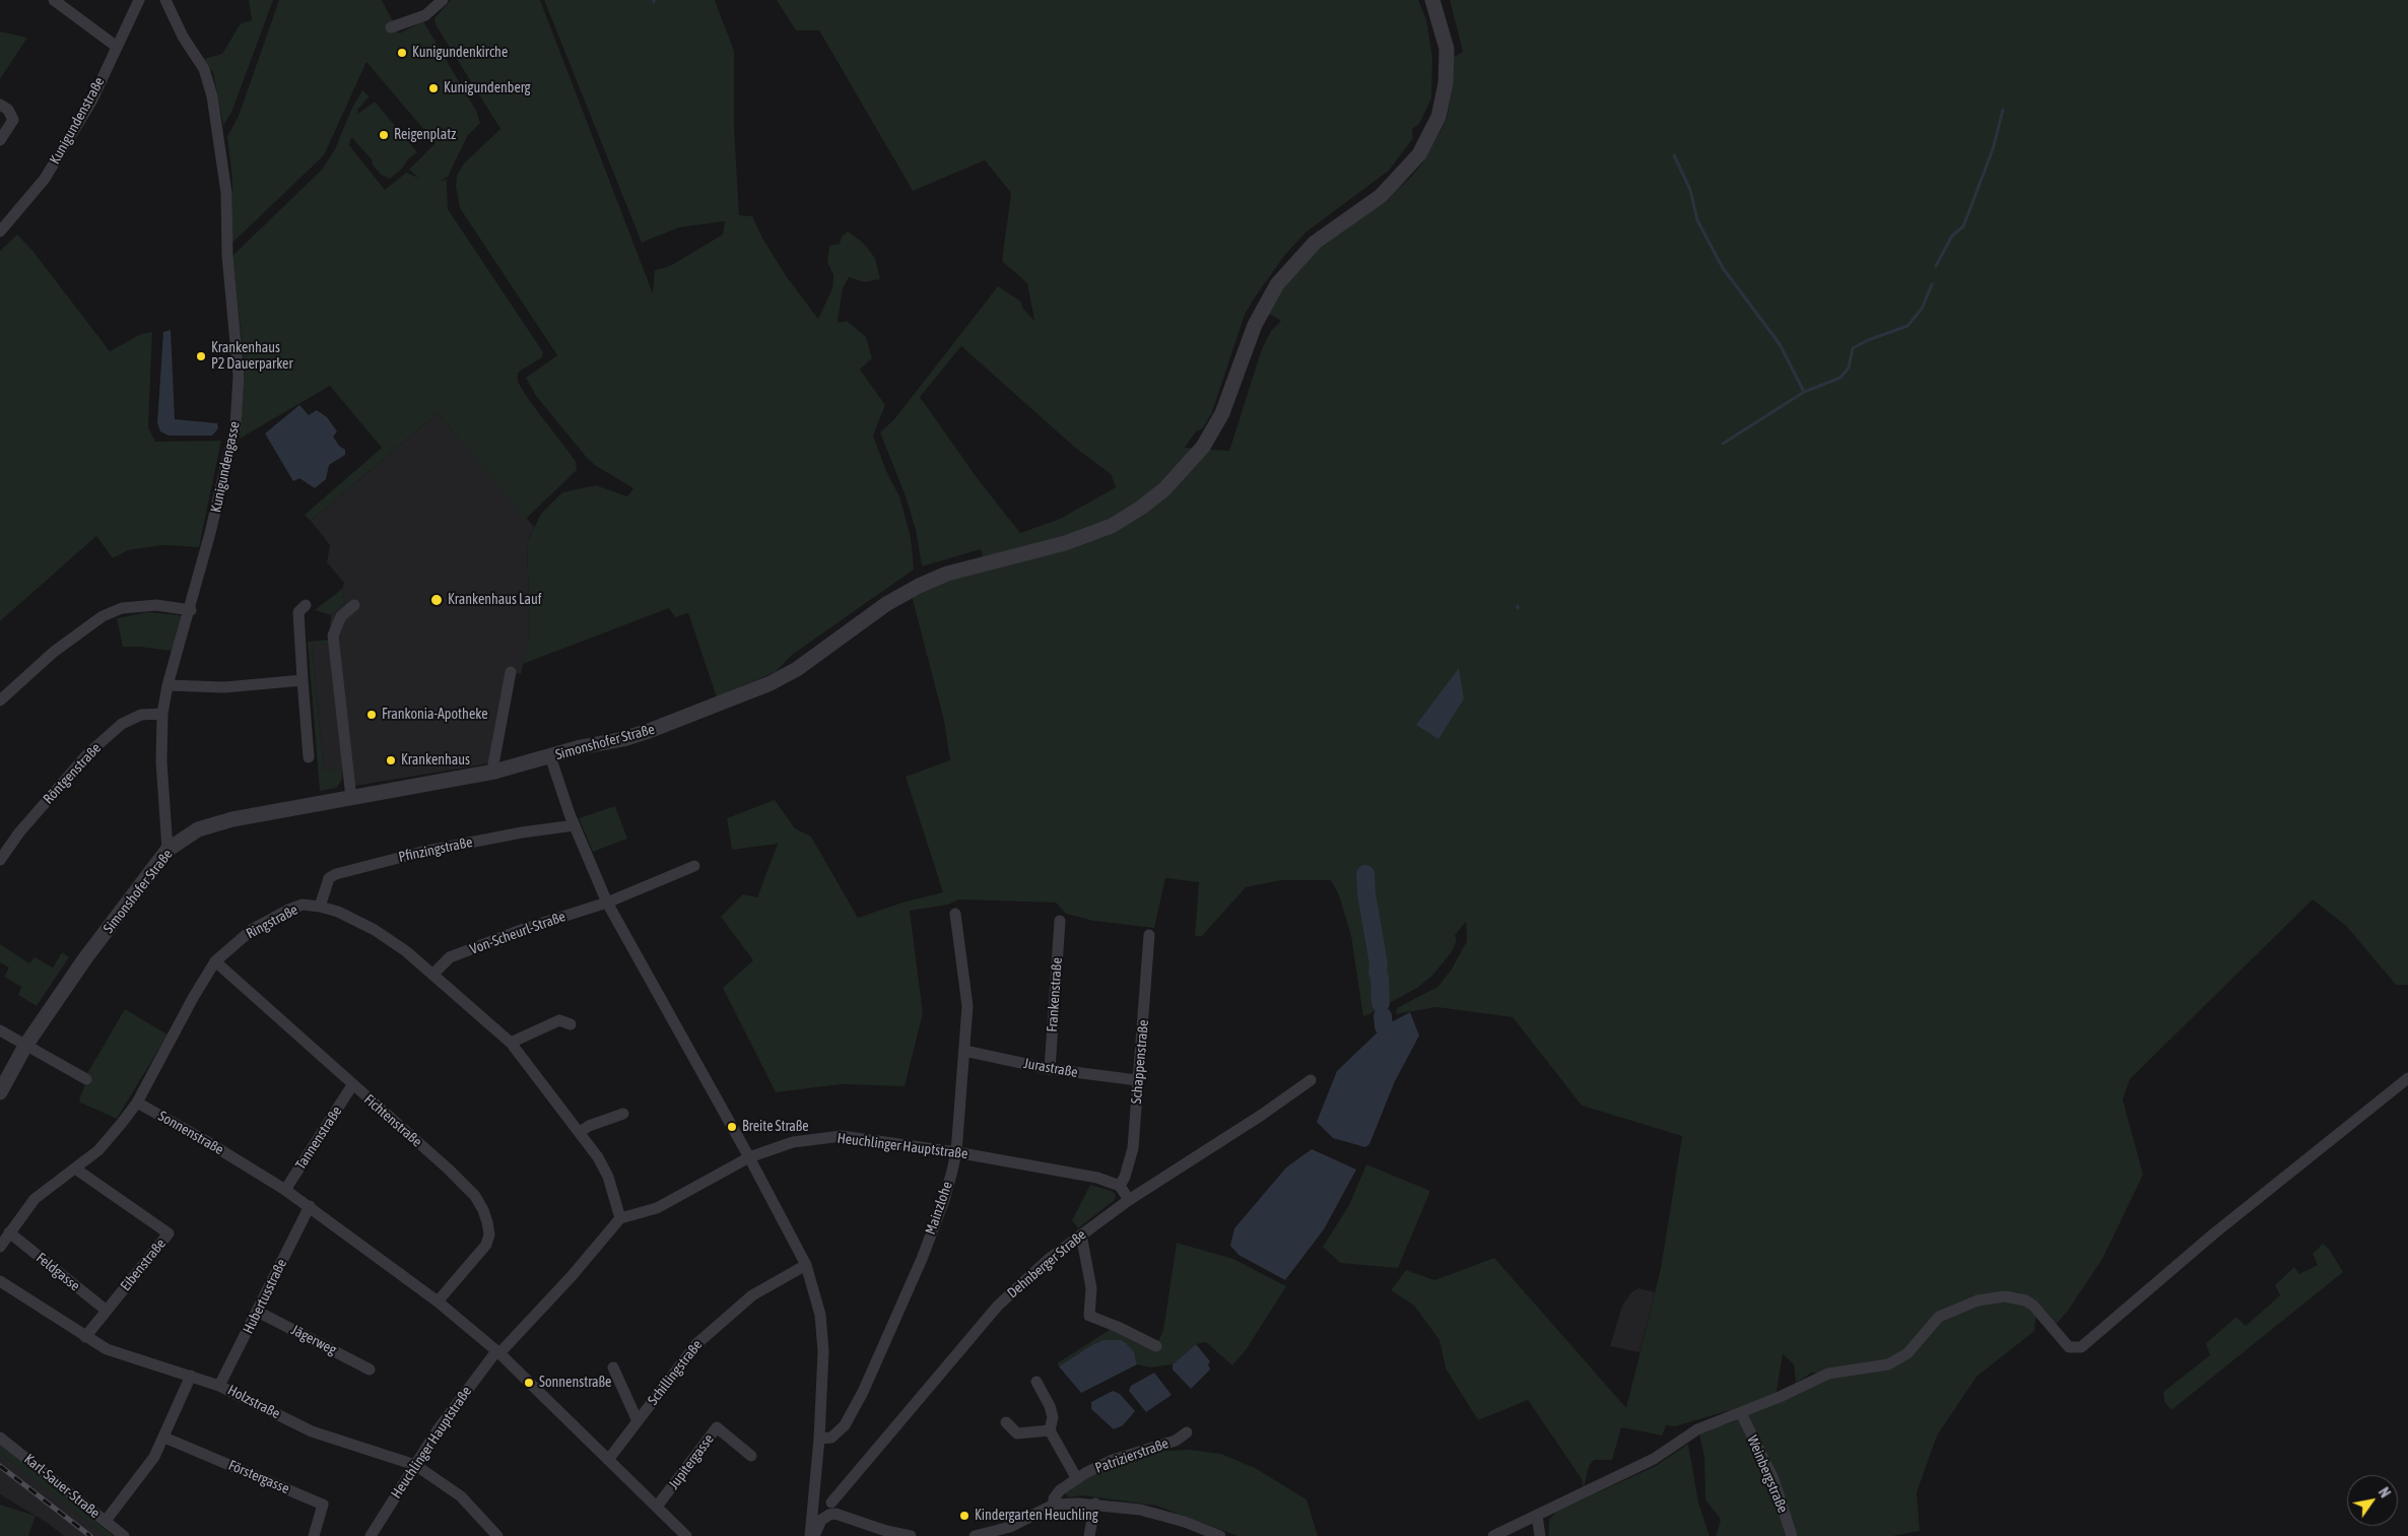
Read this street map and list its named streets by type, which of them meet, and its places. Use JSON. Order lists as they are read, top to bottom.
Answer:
{
  "streets": {
    "street": [
      "Kunigundenstraße",
      "Kunigundengasse",
      "Simonshofer Straße",
      "Röntgenstraße",
      "Pfinzingstraße",
      "Ringstraße",
      "Von-Scheurl-Straße",
      "Frankenstraße",
      "Schappenstraße",
      "Jurastraße",
      "Fichtenstraße",
      "Sonnenstraße",
      "Tannenstraße",
      "Heuchlinger Hauptstraße",
      "Mainzlohe",
      "Dehnberger Straße",
      "Eibenstraße",
      "Feldgasse",
      "Hubertusstraße",
      "Jägerweg",
      "Schillingstraße",
      "Holzstraße",
      "Patrizierstraße",
      "Jupitergasse",
      "Weinbergstraße",
      "Förstergasse",
      "Karl-Sauer-Straße"
    ]
  },
  "crossings": [
    ["Kunigundengasse", "Simonshofer Straße"],
    ["Kunigundengasse", "Röntgenstraße"],
    ["Pfinzingstraße", "Ringstraße"],
    ["Ringstraße", "Von-Scheurl-Straße"],
    ["Ringstraße", "Fichtenstraße"],
    ["Ringstraße", "Sonnenstraße"],
    ["Ringstraße", "Heuchlinger Hauptstraße"],
    ["Ringstraße", "Eibenstraße"],
    ["Ringstraße", "Feldgasse"],
    ["Frankenstraße", "Jurastraße"],
    ["Schappenstraße", "Jurastraße"],
    ["Schappenstraße", "Heuchlinger Hauptstraße"],
    ["Jurastraße", "Mainzlohe"],
    ["Fichtenstraße", "Sonnenstraße"],
    ["Fichtenstraße", "Tannenstraße"],
    ["Sonnenstraße", "Tannenstraße"],
    ["Sonnenstraße", "Heuchlinger Hauptstraße"],
    ["Sonnenstraße", "Hubertusstraße"],
    ["Sonnenstraße", "Schillingstraße"],
    ["Sonnenstraße", "Jupitergasse"],
    ["Heuchlinger Hauptstraße", "Mainzlohe"],
    ["Heuchlinger Hauptstraße", "Holzstraße"],
    ["Eibenstraße", "Feldgasse"],
    ["Eibenstraße", "Holzstraße"],
    ["Hubertusstraße", "Jägerweg"],
    ["Hubertusstraße", "Holzstraße"]
  ],
  "places": [
    "Kunigundenkirche",
    "Kunigundenberg",
    "Reigenplatz",
    "Krankenhaus P2 Dauerparker",
    "Krankenhaus Lauf",
    "Frankonia-Apotheke",
    "Krankenhaus",
    "Breite Straße",
    "Sonnenstraße",
    "Kindergarten Heuchling"
  ],
  "north": "top right"
}
